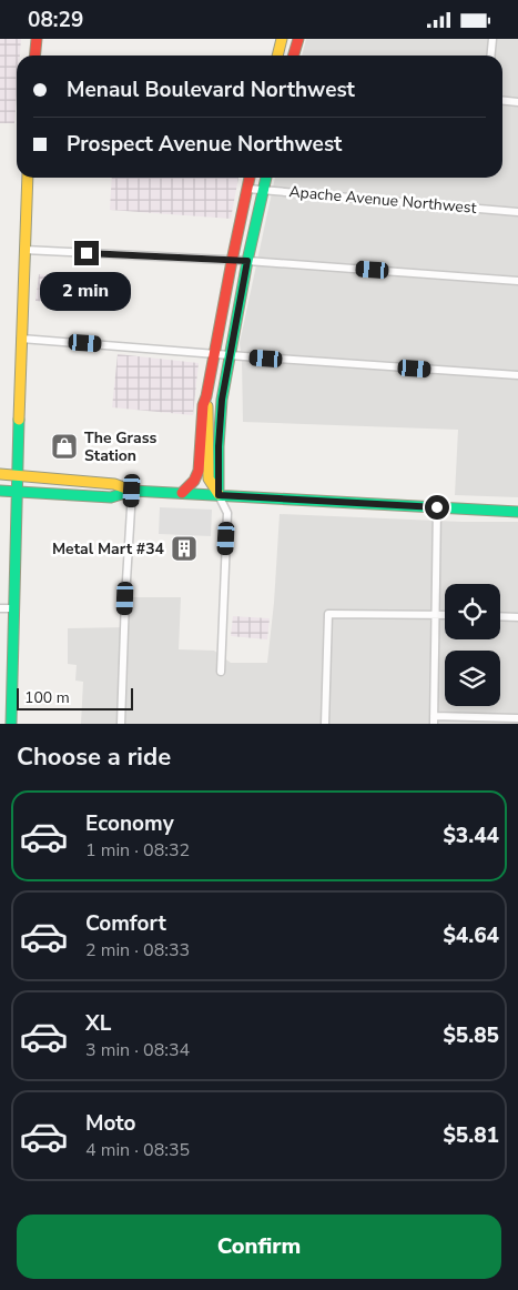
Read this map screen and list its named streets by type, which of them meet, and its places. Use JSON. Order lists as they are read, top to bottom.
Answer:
{
  "streets": {
    "street": ["Apache Avenue Northwest"]
  },
  "places": {
    "shop": ["The Grass Station"],
    "building": ["Metal Mart #34"]
  },
  "scale_bar": "100 m",
  "page": {
    "status": "08:29",
    "banner": ["Menaul Boulevard Northwest", "Prospect Avenue Northwest"],
    "bubble": "2 min",
    "scale": "100 m",
    "heading": "Choose a ride",
    "list": [
      {
        "name": "Economy",
        "note": "1 min · 08:32",
        "value": "$3.44"
      },
      {
        "name": "Comfort",
        "note": "2 min · 08:33",
        "value": "$4.64"
      },
      {
        "name": "XL",
        "note": "3 min · 08:34",
        "value": "$5.85"
      },
      {
        "name": "Moto",
        "note": "4 min · 08:35",
        "value": "$5.81"
      }
    ],
    "buttons": "Confirm"
  }
}
